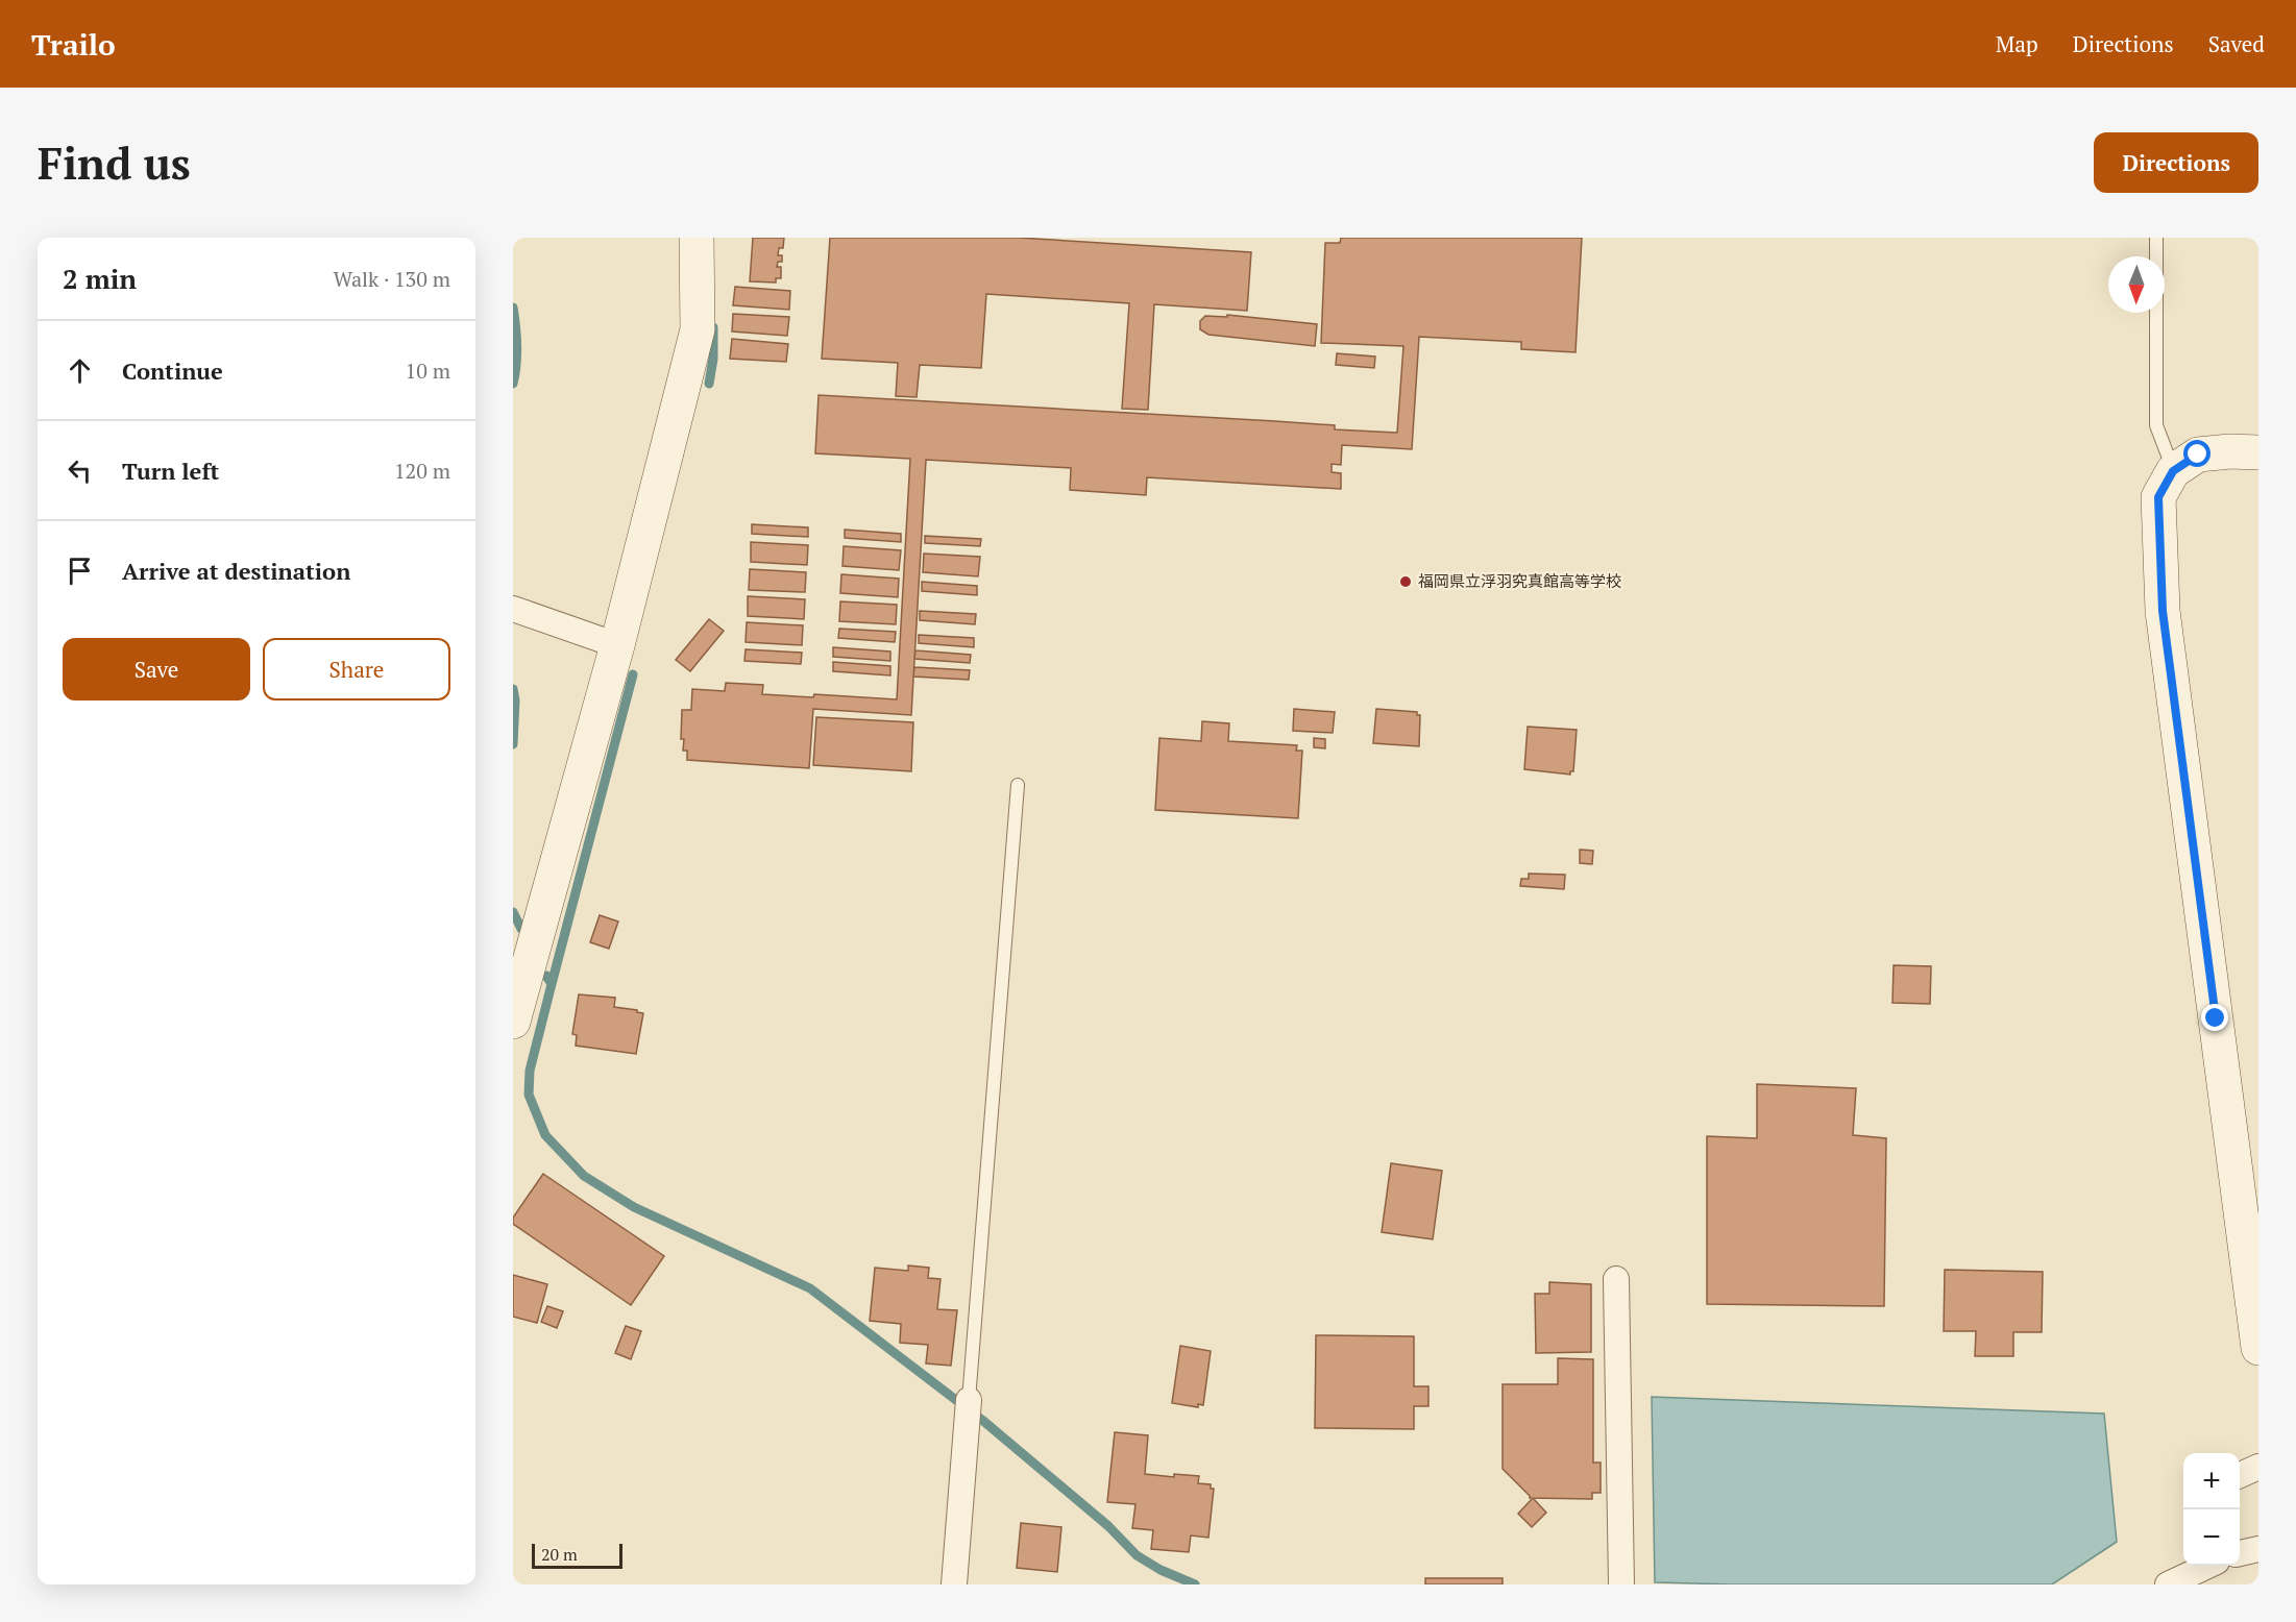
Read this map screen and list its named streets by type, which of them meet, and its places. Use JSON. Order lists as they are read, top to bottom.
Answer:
{
  "places": ["福岡県立浮羽究真館高等学校"],
  "scale_bar": "20 m",
  "north": "bottom",
  "page": {
    "header": "Trailo",
    "nav": ["Map", "Directions", "Saved"],
    "buttons": [
      "Directions",
      ["Save", "Share"]
    ],
    "title": "Find us",
    "heading": ["2 min", "Walk · 130 m"],
    "list": [
      ["Continue", "10 m"],
      ["Turn left", "120 m"],
      "Arrive at destination"
    ],
    "map_buttons": ["+", "−"],
    "scale": "20 m"
  }
}
